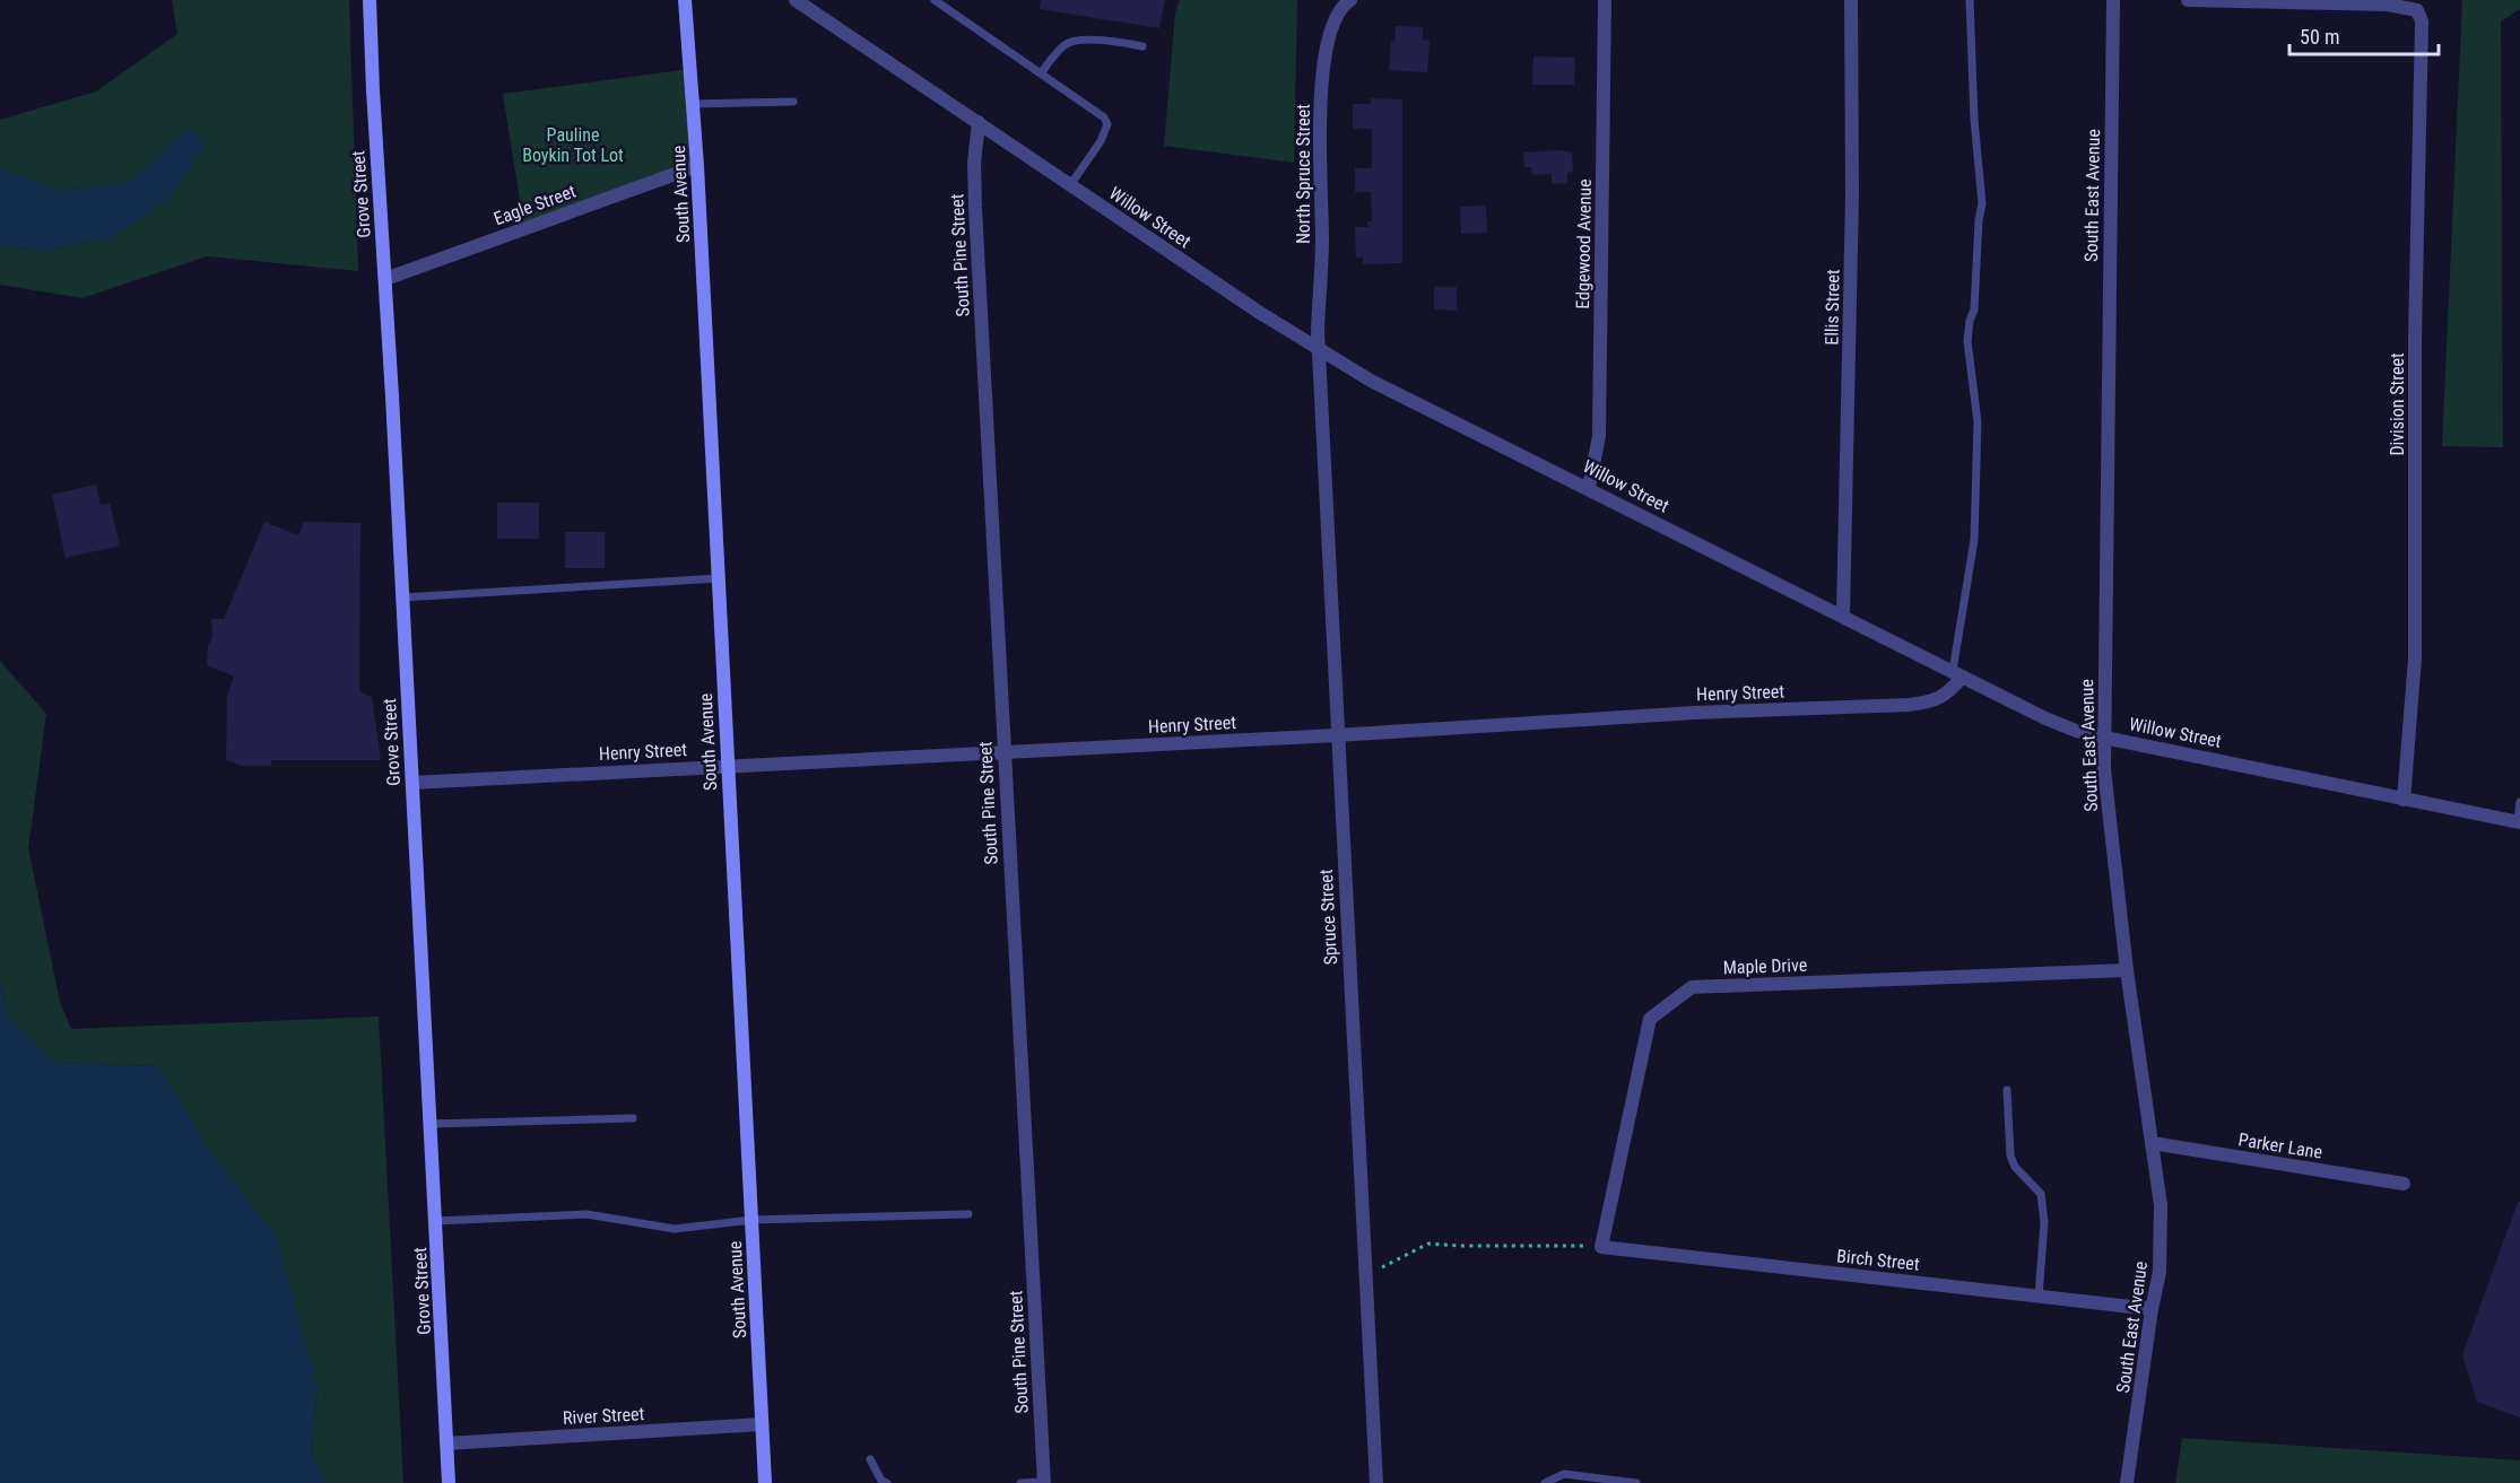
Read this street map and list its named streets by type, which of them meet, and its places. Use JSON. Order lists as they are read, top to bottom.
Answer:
{
  "streets": {
    "main road": ["Grove Street", "South Avenue"],
    "street": [
      "North Spruce Street",
      "South East Avenue",
      "Eagle Street",
      "Willow Street",
      "Edgewood Avenue",
      "South Pine Street",
      "Ellis Street",
      "Division Street",
      "Henry Street",
      "Spruce Street",
      "Maple Drive",
      "Parker Lane",
      "Birch Street",
      "River Street"
    ]
  },
  "crossings": [
    ["North Spruce Street", "Willow Street"],
    ["North Spruce Street", "Spruce Street"],
    ["Grove Street", "Eagle Street"],
    ["Grove Street", "Henry Street"],
    ["Grove Street", "River Street"],
    ["South Avenue", "Eagle Street"],
    ["South Avenue", "Henry Street"],
    ["South Avenue", "River Street"],
    ["South East Avenue", "Willow Street"],
    ["South East Avenue", "Maple Drive"],
    ["South East Avenue", "Parker Lane"],
    ["South East Avenue", "Birch Street"],
    ["Willow Street", "Edgewood Avenue"],
    ["Willow Street", "South Pine Street"],
    ["Willow Street", "Ellis Street"],
    ["Willow Street", "Division Street"],
    ["Willow Street", "Henry Street"],
    ["Willow Street", "Spruce Street"],
    ["South Pine Street", "Henry Street"],
    ["Henry Street", "Spruce Street"],
    ["Maple Drive", "Birch Street"]
  ],
  "parks": ["Pauline Boykin Tot Lot"],
  "scale_bar": "50 m"
}
